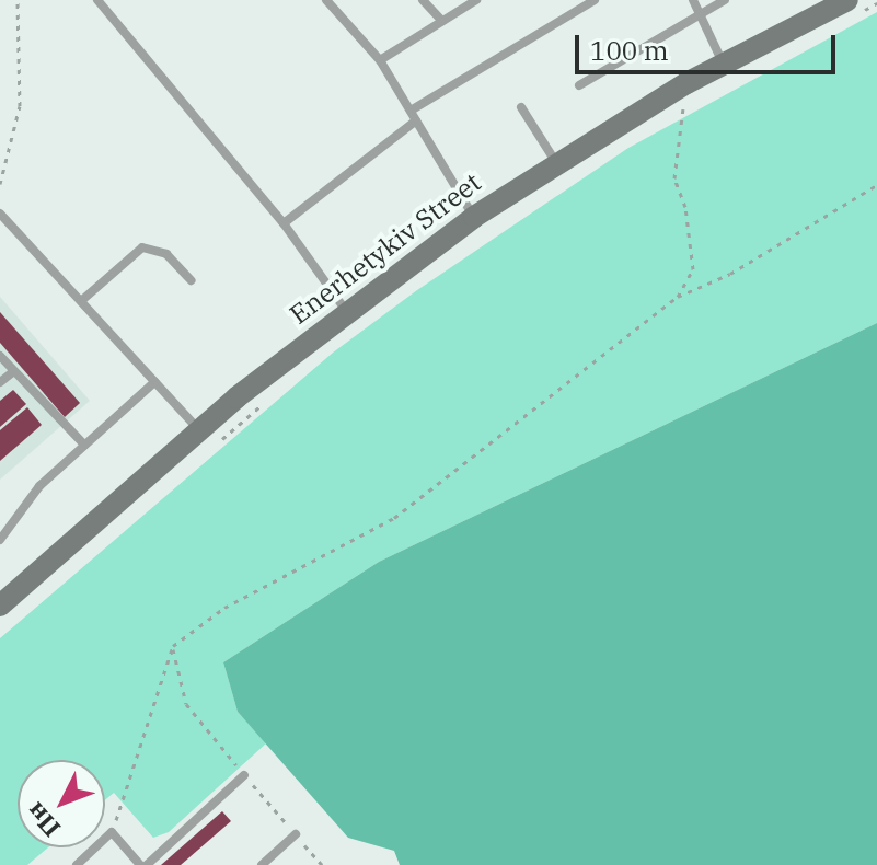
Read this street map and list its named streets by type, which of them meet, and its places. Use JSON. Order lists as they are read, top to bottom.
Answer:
{
  "streets": {
    "main road": ["Enerhetykiv Street"]
  },
  "scale_bar": "100 m",
  "north": "bottom left"
}
